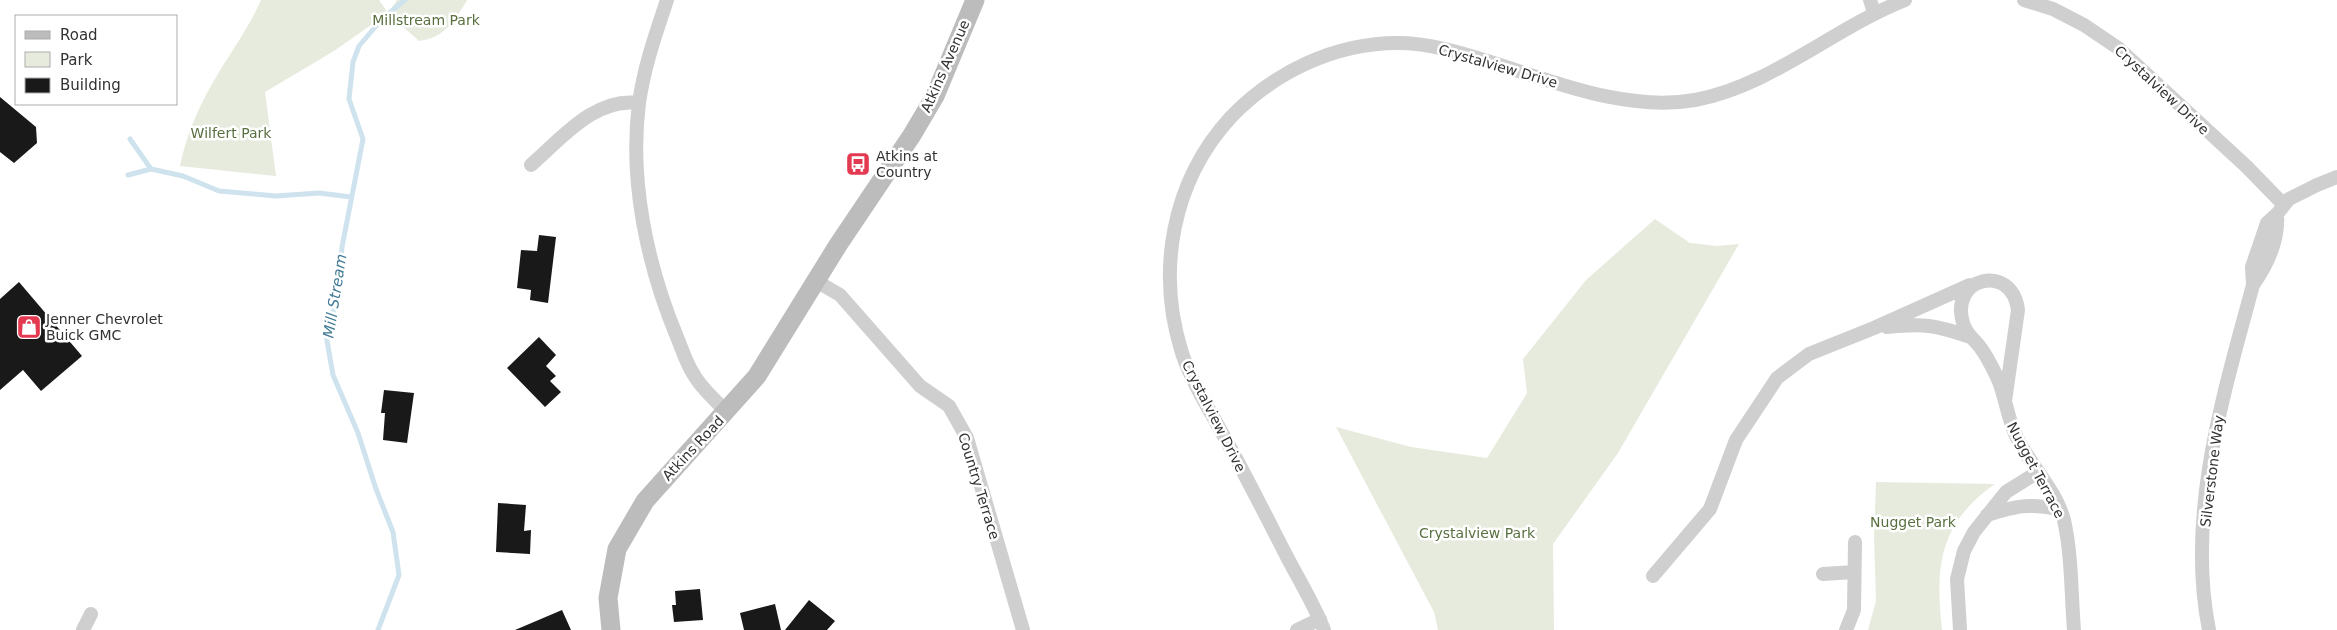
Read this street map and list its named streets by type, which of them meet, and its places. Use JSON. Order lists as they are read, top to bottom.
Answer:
{
  "streets": {
    "street": [
      "Atkins Avenue",
      "Crystalview Drive",
      "Atkins Road",
      "Nugget Terrace",
      "Silverstone Way",
      "Country Terrace"
    ]
  },
  "crossings": [
    ["Atkins Avenue", "Atkins Road"],
    ["Atkins Avenue", "Country Terrace"],
    ["Crystalview Drive", "Silverstone Way"],
    ["Atkins Road", "Country Terrace"]
  ],
  "water": ["Mill Stream"],
  "parks": [
    "Millstream Park",
    "Wilfert Park",
    "Nugget Park",
    "Crystalview Park"
  ],
  "places": {
    "bus stop": ["Atkins at Country"],
    "shop": ["Jenner Chevrolet Buick GMC"]
  },
  "legend": ["Road", "Park", "Building"]
}
